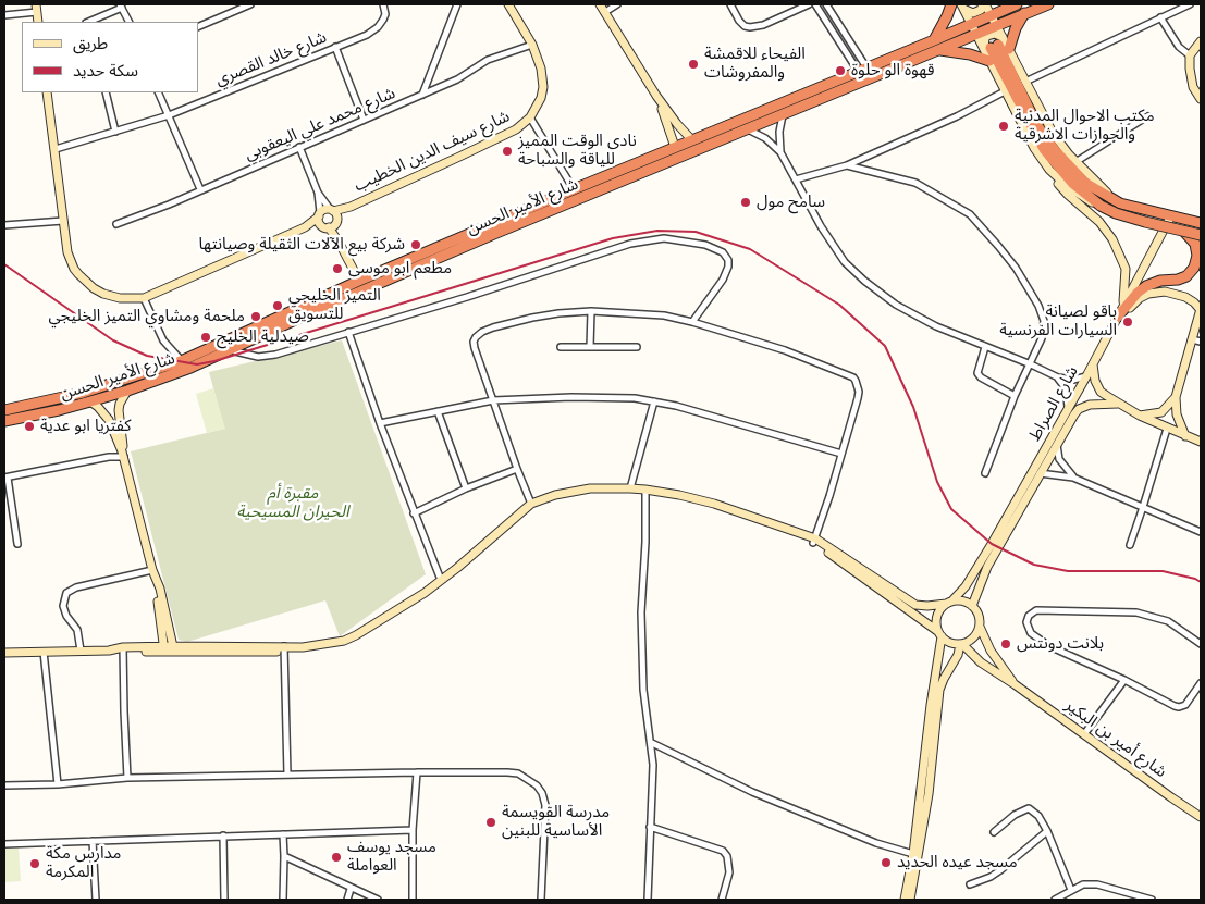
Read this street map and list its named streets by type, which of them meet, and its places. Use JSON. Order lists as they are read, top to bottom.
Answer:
{
  "streets": {
    "highway": ["شارع الأمير الحسن"],
    "street": [
      "شارع خالد القصري",
      "شارع محمد علي اليعقوبي",
      "شارع سيف الدين الخطيب",
      "شارع الصراط",
      "شارع أمير بن البكير"
    ]
  },
  "crossings": [
    ["شارع محمد علي اليعقوبي", "شارع سيف الدين الخطيب"],
    ["شارع الصراط", "شارع أمير بن البكير"]
  ],
  "parks": ["مقبرة أم الحيران المسيحية"],
  "places": [
    "الفيحاء للاقمشة والمفروشات",
    "قهوة الو حلوة",
    "مكتب الاحوال المدنية والجوازات الاشرقية",
    "نادي الوقت المميز للياقة والسباحة",
    "سامح مول",
    "شركة بيع الآلات الثقيلة وصيانتها",
    "مطعم ابو موسى",
    "التميز الخليجي للتسويق",
    "ملحمة ومشاوي التميز الخليجي",
    "باقو لصيانة السيارات الفرنسية",
    "صيدلية الخليج",
    "كفتريا ابو عدية",
    "بلانت دونتس",
    "مدرسة القويسمة الأساسية للبنين",
    "مسجد يوسف العواملة",
    "مسجد عيده الحديد",
    "مدارس مكة المكرمة"
  ],
  "legend": ["طريق", "سكة حديد"]
}
